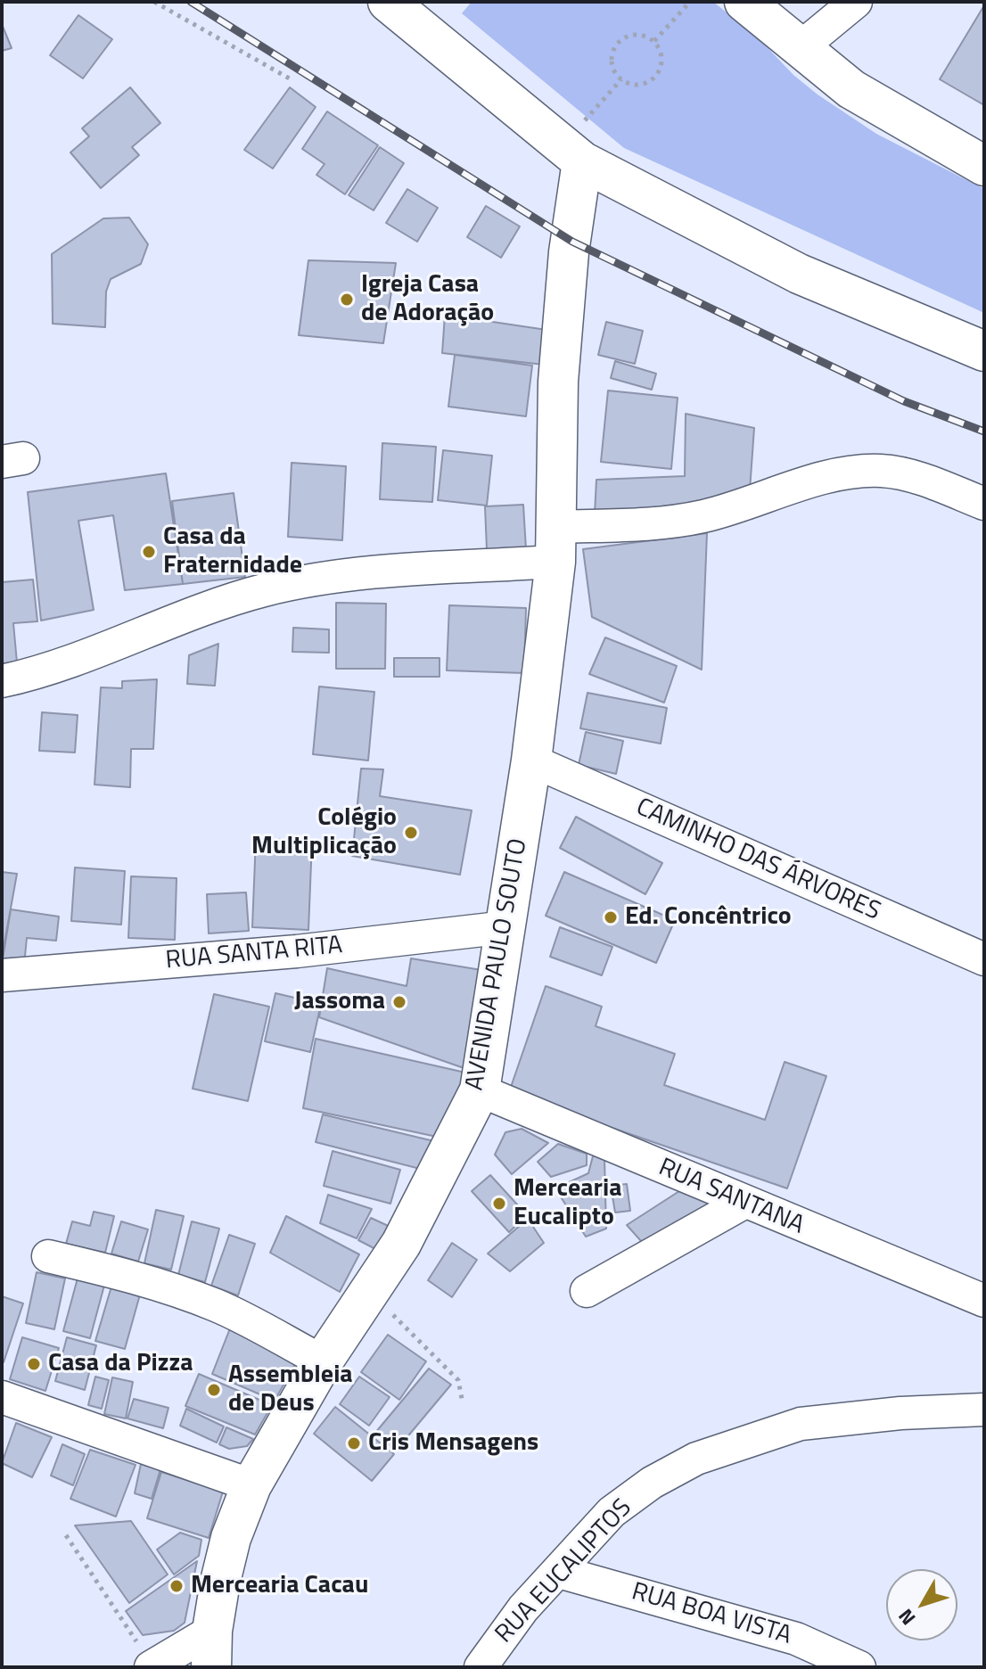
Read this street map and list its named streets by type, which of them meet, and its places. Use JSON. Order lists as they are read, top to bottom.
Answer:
{
  "streets": {
    "main road": ["AVENIDA PAULO SOUTO"],
    "street": [
      "CAMINHO DAS ÁRVORES",
      "RUA SANTA RITA",
      "RUA SANTANA",
      "RUA EUCALIPTOS",
      "RUA BOA VISTA"
    ]
  },
  "crossings": [
    ["CAMINHO DAS ÁRVORES", "AVENIDA PAULO SOUTO"],
    ["RUA SANTA RITA", "AVENIDA PAULO SOUTO"],
    ["AVENIDA PAULO SOUTO", "RUA SANTANA"],
    ["RUA EUCALIPTOS", "RUA BOA VISTA"]
  ],
  "places": [
    "Igreja Casa de Adoração",
    "Casa da Fraternidade",
    "Colégio Multiplicação",
    "Ed. Concêntrico",
    "Jassoma",
    "Mercearia Eucalipto",
    "Casa da Pizza",
    "Assembleia de Deus",
    "Cris Mensagens",
    "Mercearia Cacau"
  ],
  "north": "bottom left"
}
